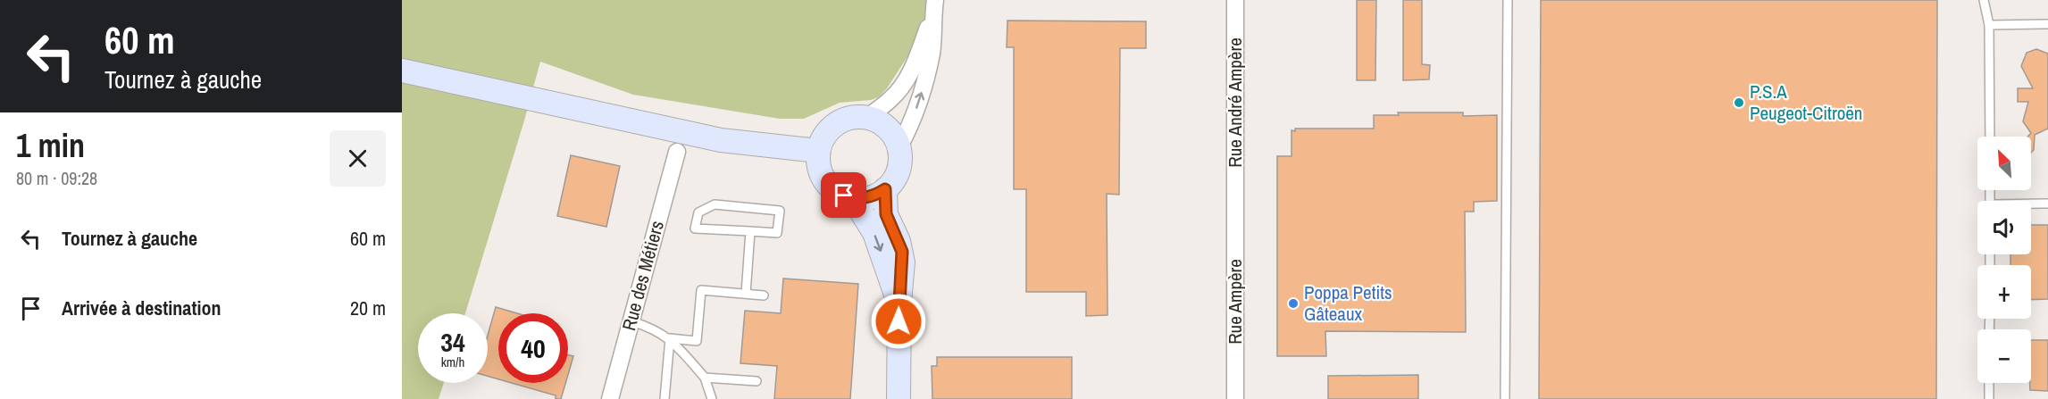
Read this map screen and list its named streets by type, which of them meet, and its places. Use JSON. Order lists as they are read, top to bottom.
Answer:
{
  "streets": {
    "street": ["Rue André Ampère", "Rue des Métiers", "Rue Ampère"]
  },
  "crossings": [
    ["Rue André Ampère", "Rue Ampère"]
  ],
  "places": ["P.S.A Peugeot-Citroën", "Poppa Petits Gâteaux"],
  "north": "top left",
  "page": {
    "turn": ["60 m", "Tournez à gauche"],
    "heading": ["1 min", "80 m · 09:28"],
    "map_buttons": ["+", "−"],
    "list": [
      {
        "name": "Tournez à gauche",
        "value": "60 m"
      },
      {
        "name": "Arrivée à destination",
        "value": "20 m"
      }
    ],
    "speed": "34 km/h",
    "limit": "40"
  }
}
